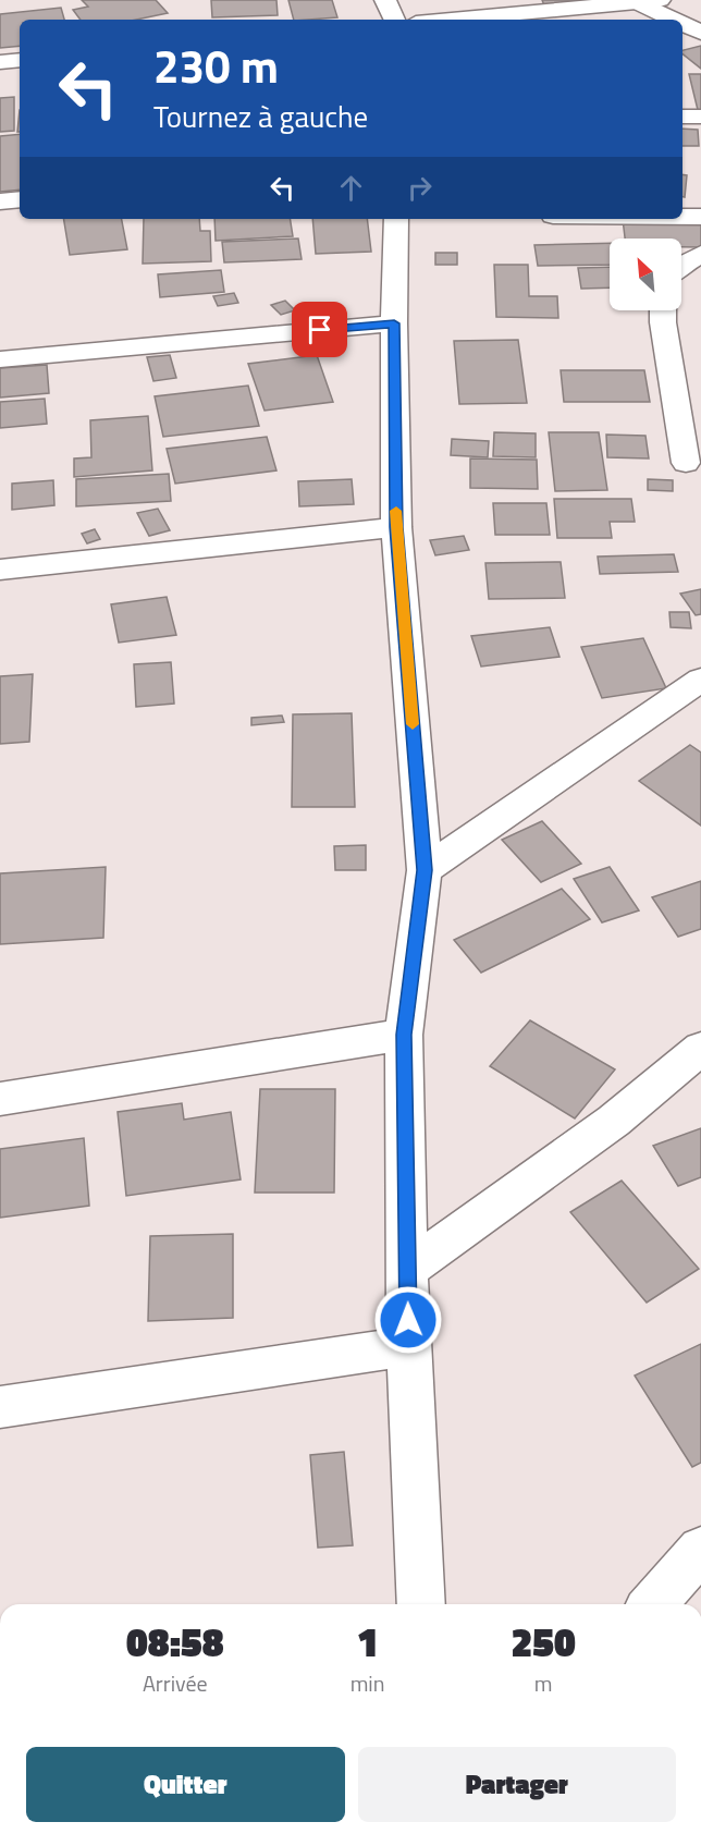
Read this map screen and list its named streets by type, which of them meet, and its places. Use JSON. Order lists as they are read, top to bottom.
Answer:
{
  "north": "top left",
  "page": {
    "turn": ["230 m", "Tournez à gauche"],
    "eta": [
      "08:58",
      "Arrivée",
      "1",
      "min",
      "250",
      "m"
    ],
    "buttons": ["Quitter", "Partager"]
  }
}
